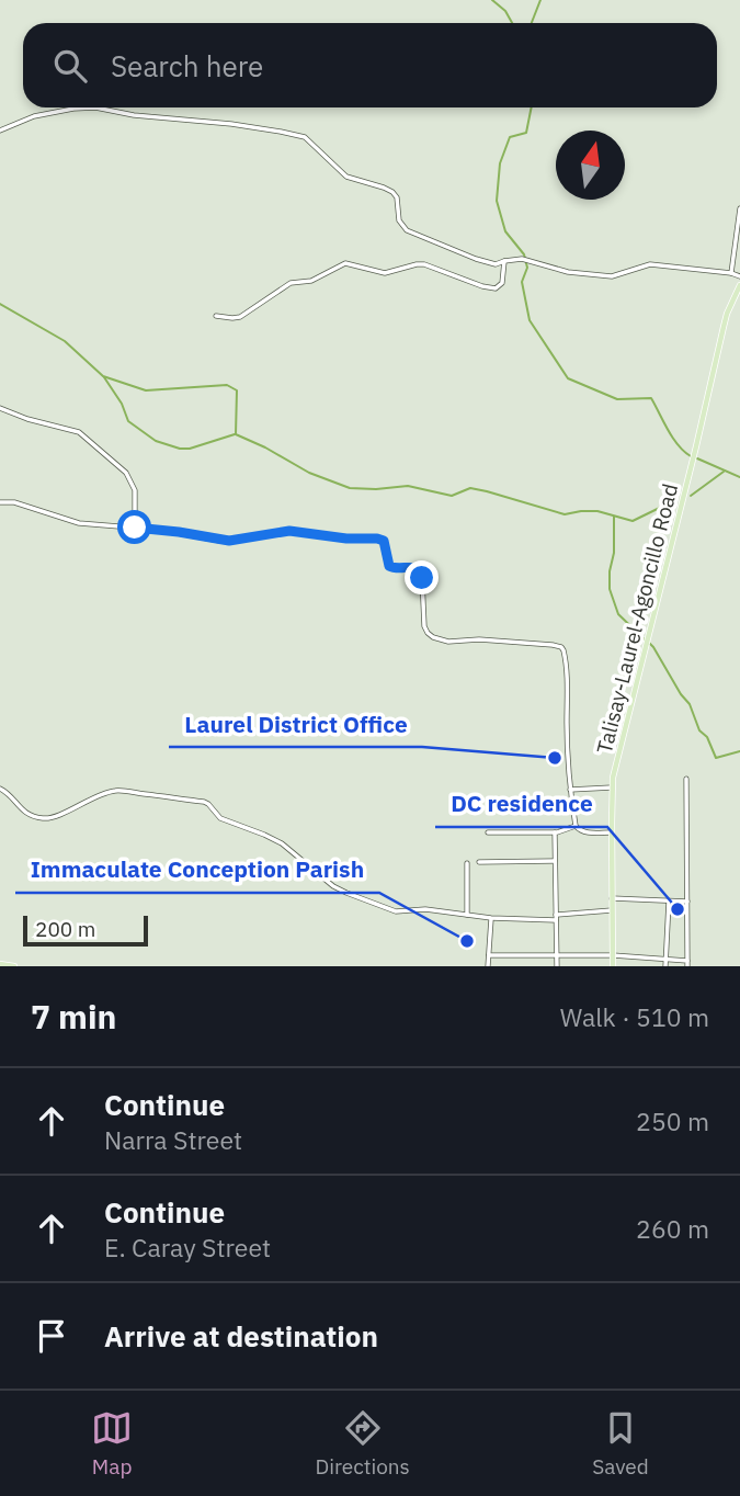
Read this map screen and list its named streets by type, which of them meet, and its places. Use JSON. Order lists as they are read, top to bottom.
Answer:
{
  "streets": {
    "main road": ["Talisay-Laurel-Agoncillo Road"]
  },
  "places": ["Laurel District Office", "DC residence", "Immaculate Conception Parish"],
  "scale_bar": "200 m",
  "north": "top",
  "page": {
    "search": "Search here",
    "scale": "200 m",
    "heading": ["7 min", "Walk · 510 m"],
    "list": [
      ["Continue", "Narra Street", "250 m"],
      ["Continue", "E. Caray Street", "260 m"],
      "Arrive at destination"
    ],
    "nav": ["Map", "Directions", "Saved"]
  }
}
